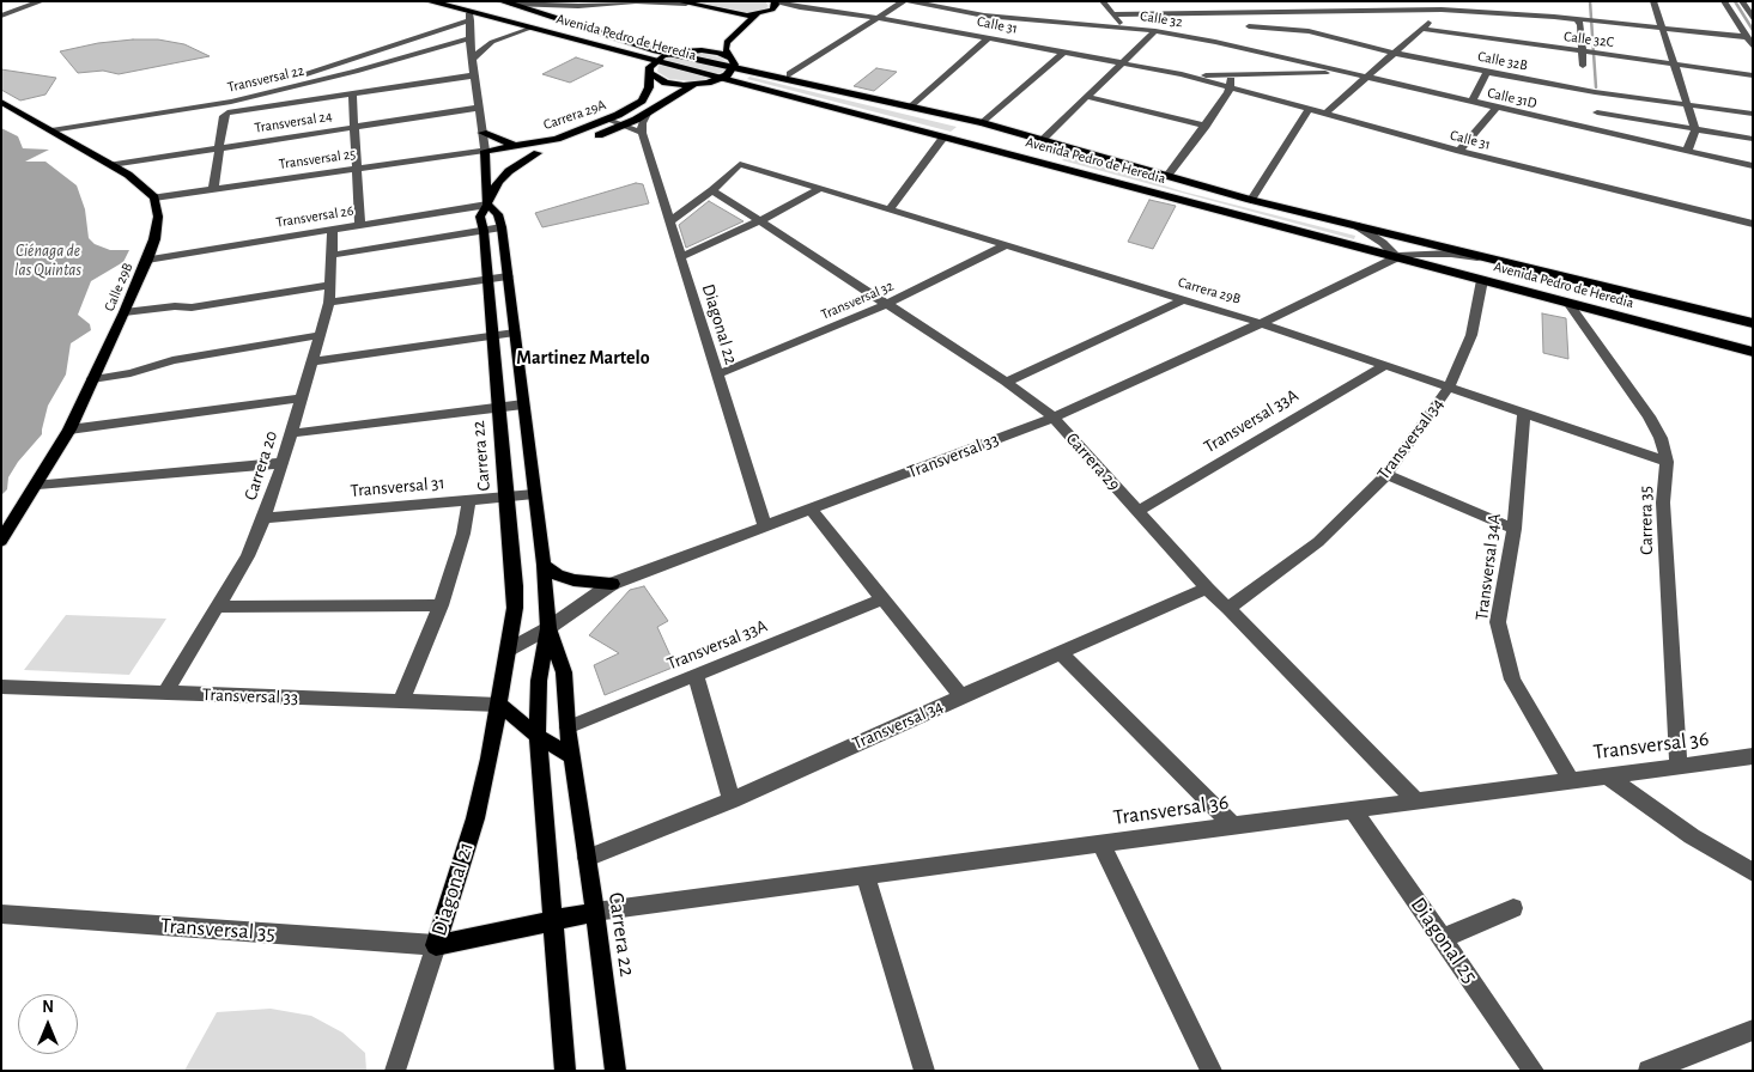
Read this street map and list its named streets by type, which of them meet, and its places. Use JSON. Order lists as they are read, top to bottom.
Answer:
{
  "streets": {
    "highway": ["Avenida Pedro de Heredia"],
    "main road": [
      "Carrera 29A",
      "Calle 29B",
      "Carrera 22",
      "Diagonal 21"
    ],
    "street": [
      "Calle 32",
      "Calle 31",
      "Calle 32C",
      "Calle 32B",
      "Transversal 22",
      "Calle 31D",
      "Transversal 24",
      "Transversal 25",
      "Transversal 26",
      "Carrera 29B",
      "Transversal 32",
      "Diagonal 22",
      "Transversal 33A",
      "Transversal 34",
      "Transversal 33",
      "Carrera 29",
      "Carrera 20",
      "Transversal 31",
      "Carrera 35",
      "Transversal 34A",
      "Transversal 36",
      "Transversal 35",
      "Diagonal 25"
    ]
  },
  "crossings": [
    ["Calle 32", "Calle 31D"],
    ["Calle 31", "Calle 31D"],
    ["Avenida Pedro de Heredia", "Carrera 29A"],
    ["Avenida Pedro de Heredia", "Transversal 34"],
    ["Avenida Pedro de Heredia", "Carrera 22"],
    ["Avenida Pedro de Heredia", "Transversal 33"],
    ["Avenida Pedro de Heredia", "Carrera 35"],
    ["Carrera 29A", "Transversal 25"],
    ["Carrera 29A", "Transversal 26"],
    ["Carrera 29A", "Carrera 22"],
    ["Transversal 24", "Carrera 22"],
    ["Transversal 25", "Calle 29B"],
    ["Transversal 25", "Carrera 22"],
    ["Transversal 26", "Calle 29B"],
    ["Transversal 26", "Carrera 22"],
    ["Transversal 26", "Carrera 20"],
    ["Carrera 29B", "Transversal 32"],
    ["Carrera 29B", "Transversal 33A"],
    ["Carrera 29B", "Transversal 34"],
    ["Carrera 29B", "Transversal 33"],
    ["Carrera 29B", "Carrera 29"],
    ["Carrera 29B", "Carrera 35"],
    ["Carrera 29B", "Transversal 34A"],
    ["Transversal 32", "Diagonal 22"],
    ["Transversal 32", "Carrera 29"],
    ["Diagonal 22", "Transversal 33"],
    ["Transversal 33A", "Carrera 22"],
    ["Transversal 33A", "Carrera 29"],
    ["Transversal 34", "Carrera 22"],
    ["Transversal 34", "Carrera 29"],
    ["Carrera 22", "Transversal 33"],
    ["Carrera 22", "Transversal 31"],
    ["Carrera 22", "Transversal 36"],
    ["Carrera 22", "Diagonal 21"],
    ["Transversal 33", "Carrera 29"],
    ["Transversal 33", "Carrera 20"],
    ["Transversal 33", "Diagonal 21"],
    ["Carrera 29", "Transversal 36"],
    ["Carrera 20", "Transversal 31"],
    ["Carrera 35", "Transversal 36"],
    ["Transversal 34A", "Transversal 36"],
    ["Transversal 36", "Diagonal 25"],
    ["Diagonal 21", "Transversal 35"]
  ],
  "districts": ["Martinez Martelo"],
  "water": ["Ciénaga de las Quintas"],
  "north": "top"
}
